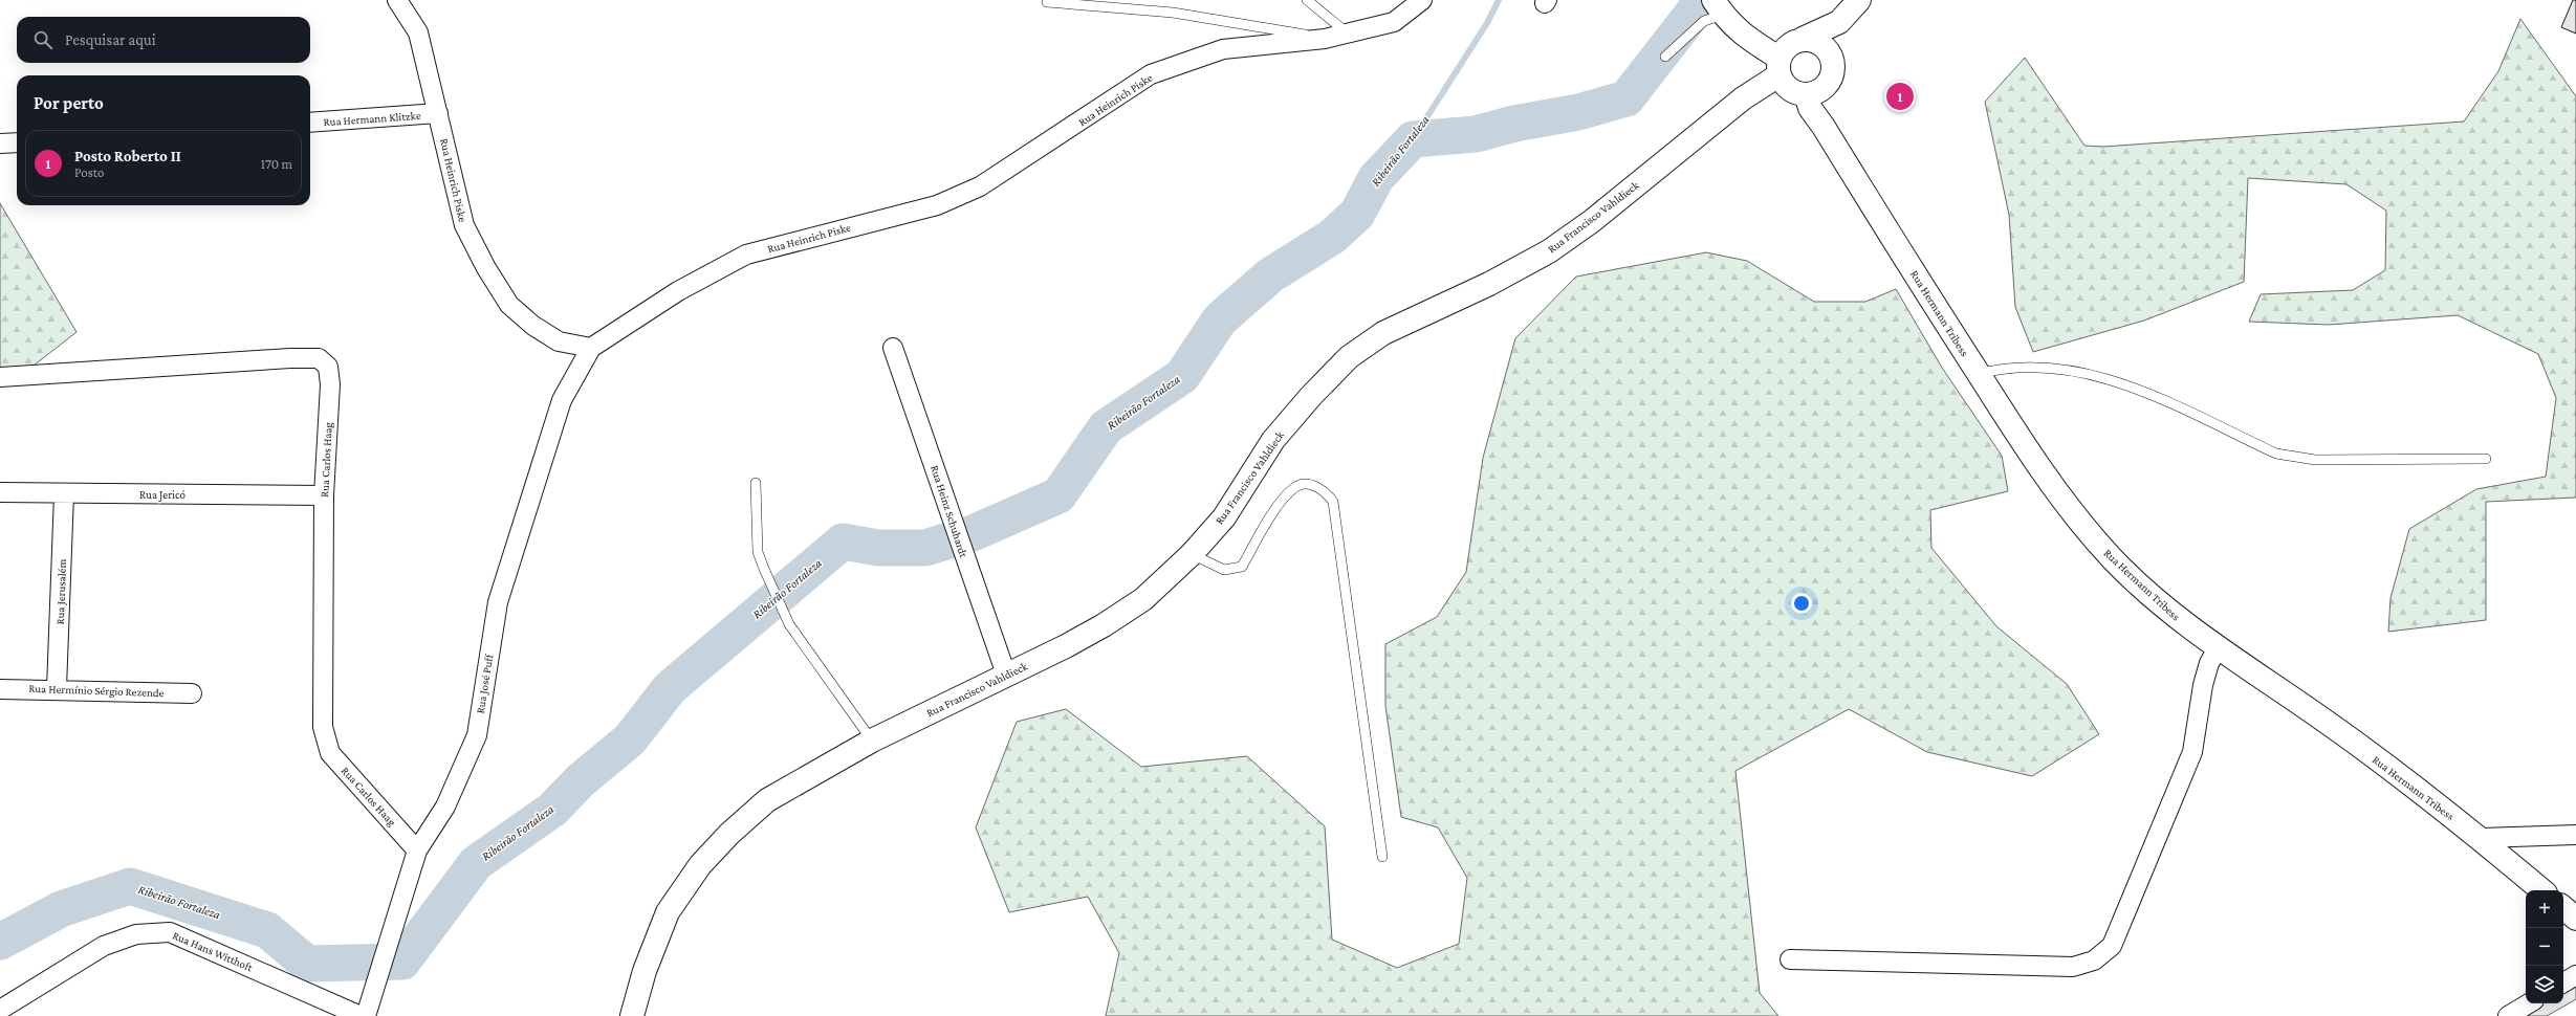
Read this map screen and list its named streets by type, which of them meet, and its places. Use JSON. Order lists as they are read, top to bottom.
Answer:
{
  "streets": {
    "main road": ["Rua Francisco Vahldieck", "Rua Hermann Tribess"],
    "street": [
      "Rua Heinrich Piske",
      "Rua Hermann Klitzke",
      "Rua Carlos Haag",
      "Rua Jericó",
      "Rua Heinz Schuhardt",
      "Rua Jerusalém",
      "Rua José Puff",
      "Rua Hermínio Sérgio Rezende",
      "Rua Hans Witthoft"
    ]
  },
  "crossings": [
    ["Rua Heinrich Piske", "Rua Hermann Klitzke"],
    ["Rua Heinrich Piske", "Rua José Puff"],
    ["Rua Francisco Vahldieck", "Rua Hermann Tribess"],
    ["Rua Francisco Vahldieck", "Rua Heinz Schuhardt"],
    ["Rua Carlos Haag", "Rua Jericó"],
    ["Rua Carlos Haag", "Rua José Puff"],
    ["Rua Jericó", "Rua Jerusalém"],
    ["Rua Jerusalém", "Rua Hermínio Sérgio Rezende"]
  ],
  "water": ["Ribeirão Fortaleza"],
  "page": {
    "search": "Pesquisar aqui",
    "heading": "Por perto",
    "pins": "1",
    "list": [
      {
        "mark": "1",
        "name": "Posto Roberto II",
        "note": "Posto",
        "value": "170 m"
      }
    ],
    "map_buttons": ["+", "−"]
  }
}
